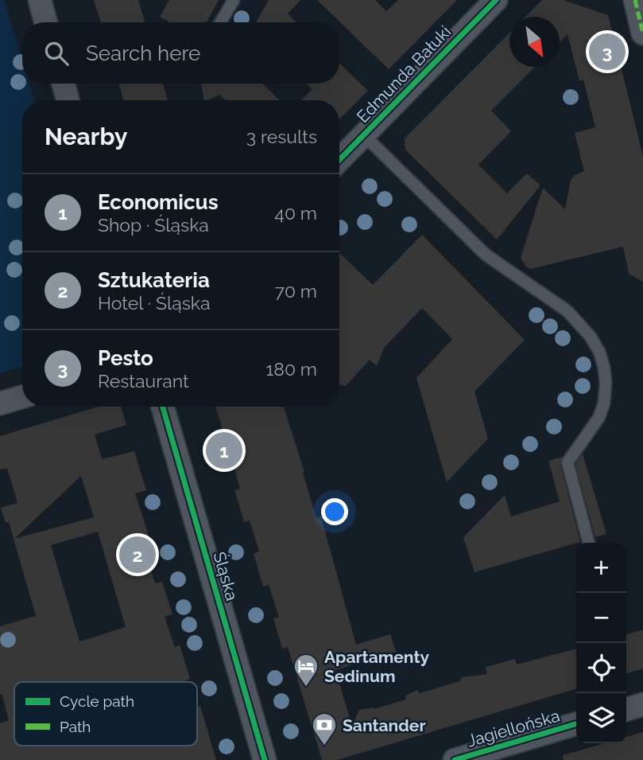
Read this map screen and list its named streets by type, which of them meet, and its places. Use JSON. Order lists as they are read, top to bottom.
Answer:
{
  "streets": {
    "street": ["Edmunda Bałuki", "Śląska", "Jagiellońska"]
  },
  "places": {
    "hotel": ["Apartamenty Sedinum"],
    "bank": ["Santander"]
  },
  "legend": ["Cycle path", "Path"],
  "north": "bottom right",
  "page": {
    "search": "Search here",
    "pins": ["3", "1", "2"],
    "heading": ["Nearby", "3 results"],
    "list": [
      {
        "mark": "1",
        "name": "Economicus",
        "note": "Shop · Śląska",
        "value": "40 m"
      },
      {
        "mark": "2",
        "name": "Sztukateria",
        "note": "Hotel · Śląska",
        "value": "70 m"
      },
      {
        "mark": "3",
        "name": "Pesto",
        "note": "Restaurant",
        "value": "180 m"
      }
    ],
    "map_buttons": ["+", "−"]
  }
}
